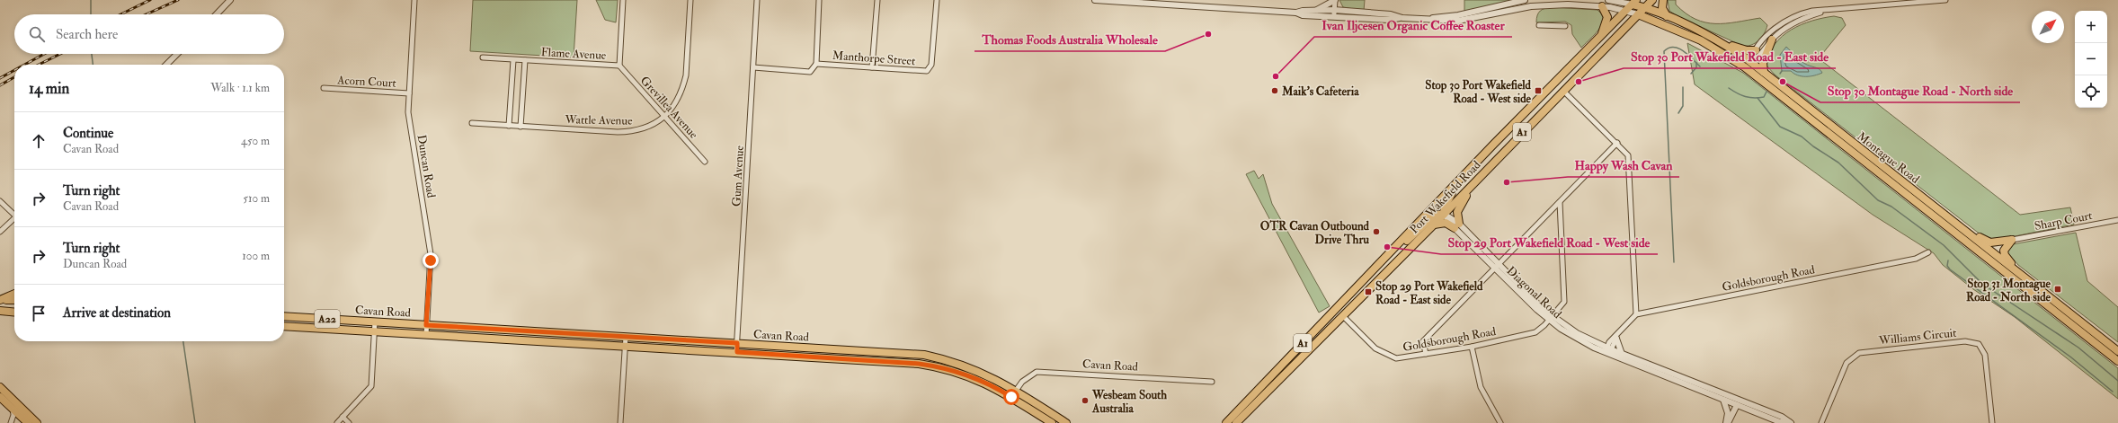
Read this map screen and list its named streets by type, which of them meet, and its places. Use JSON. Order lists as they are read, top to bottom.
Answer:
{
  "streets": {
    "main road": [
      "A1",
      "Montague Road",
      "Port Wakefield Road",
      "Cavan Road",
      "A22"
    ],
    "street": [
      "Flame Avenue",
      "Manthorpe Street",
      "Acorn Court",
      "Grevillea Avenue",
      "Wattle Avenue",
      "Duncan Road",
      "Gum Avenue",
      "Sharp Court",
      "Goldsborough Road",
      "Diagonal Road",
      "Williams Circuit"
    ]
  },
  "crossings": [
    ["Flame Avenue", "Grevillea Avenue"],
    ["Acorn Court", "Duncan Road"],
    ["Grevillea Avenue", "Wattle Avenue"],
    ["Montague Road", "Port Wakefield Road"],
    ["Duncan Road", "Cavan Road"],
    ["Gum Avenue", "Cavan Road"],
    ["Port Wakefield Road", "Goldsborough Road"],
    ["Port Wakefield Road", "Diagonal Road"],
    ["Goldsborough Road", "Diagonal Road"]
  ],
  "places": {
    "other": [
      "Thomas Foods Australia Wholesale",
      "Ivan Iljcesen Organic Coffee Roaster",
      "Stop 30 Port Wakefield Road - East side",
      "Stop 30 Montague Road - North side",
      "Maik's Cafeteria",
      "Happy Wash Cavan",
      "OTR Cavan Outbound Drive Thru",
      "Stop 29 Port Wakefield Road - West side",
      "Wesbeam South Australia"
    ],
    "transit": ["Stop 30 Port Wakefield Road - West side", "Stop 31 Montague Road - North side", "Stop 29 Port Wakefield Road - East side"]
  },
  "north": "top right",
  "page": {
    "map_buttons": ["+", "−"],
    "search": "Search here",
    "heading": ["14 min", "Walk · 1.1 km"],
    "list": [
      ["Continue", "Cavan Road", "450 m"],
      ["Turn right", "Cavan Road", "510 m"],
      ["Turn right", "Duncan Road", "100 m"],
      "Arrive at destination"
    ]
  }
}
